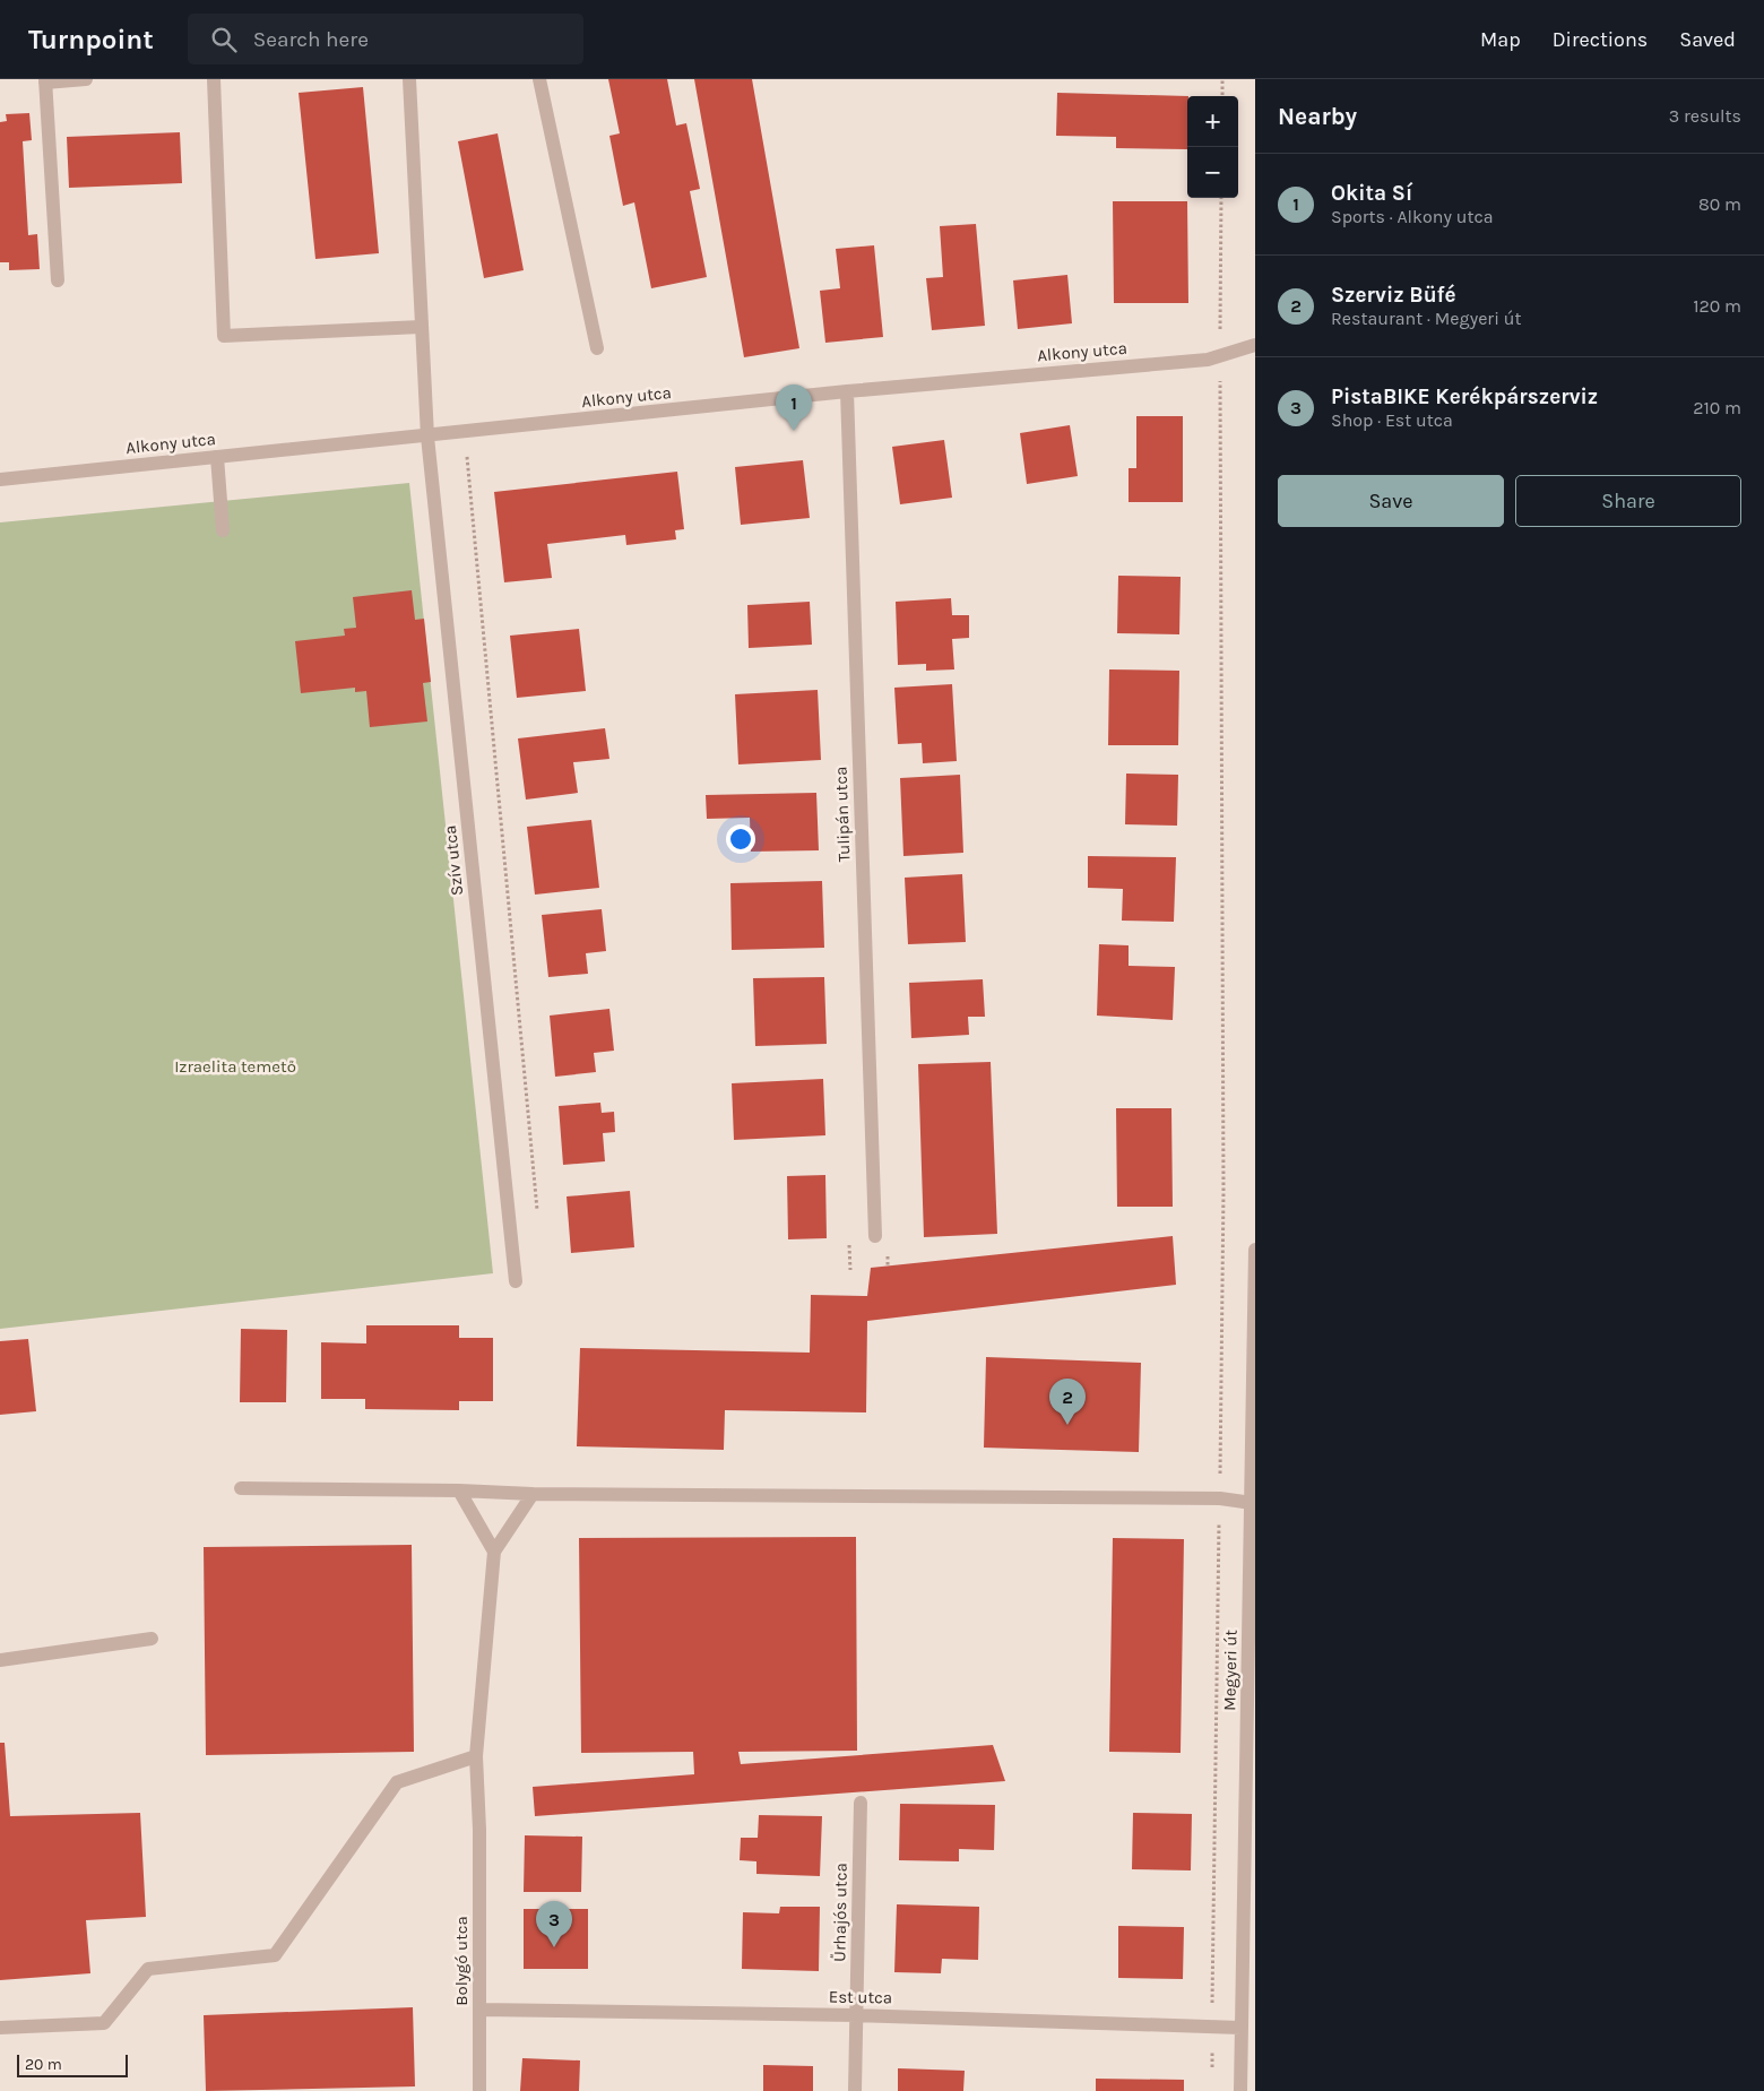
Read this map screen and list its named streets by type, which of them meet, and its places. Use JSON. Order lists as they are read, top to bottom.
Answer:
{
  "streets": {
    "street": [
      "Alkony utca",
      "Tulipán utca",
      "Szív utca",
      "Megyeri út",
      "Űrhajós utca",
      "Bolygó utca",
      "Est utca"
    ]
  },
  "crossings": [
    ["Alkony utca", "Tulipán utca"],
    ["Alkony utca", "Szív utca"],
    ["Megyeri út", "Est utca"],
    ["Űrhajós utca", "Est utca"],
    ["Bolygó utca", "Est utca"]
  ],
  "parks": ["Izraelita temető"],
  "scale_bar": "20 m",
  "page": {
    "header": "Turnpoint",
    "search": "Search here",
    "nav": ["Map", "Directions", "Saved"],
    "heading": ["Nearby", "3 results"],
    "map_buttons": ["+", "−"],
    "list": [
      {
        "mark": "1",
        "name": "Okita Sí",
        "note": "Sports · Alkony utca",
        "value": "80 m"
      },
      {
        "mark": "2",
        "name": "Szerviz Büfé",
        "note": "Restaurant · Megyeri út",
        "value": "120 m"
      },
      {
        "mark": "3",
        "name": "PistaBIKE Kerékpárszerviz",
        "note": "Shop · Est utca",
        "value": "210 m"
      }
    ],
    "pins": ["1", "2", "3"],
    "buttons": ["Save", "Share"],
    "scale": "20 m"
  }
}
